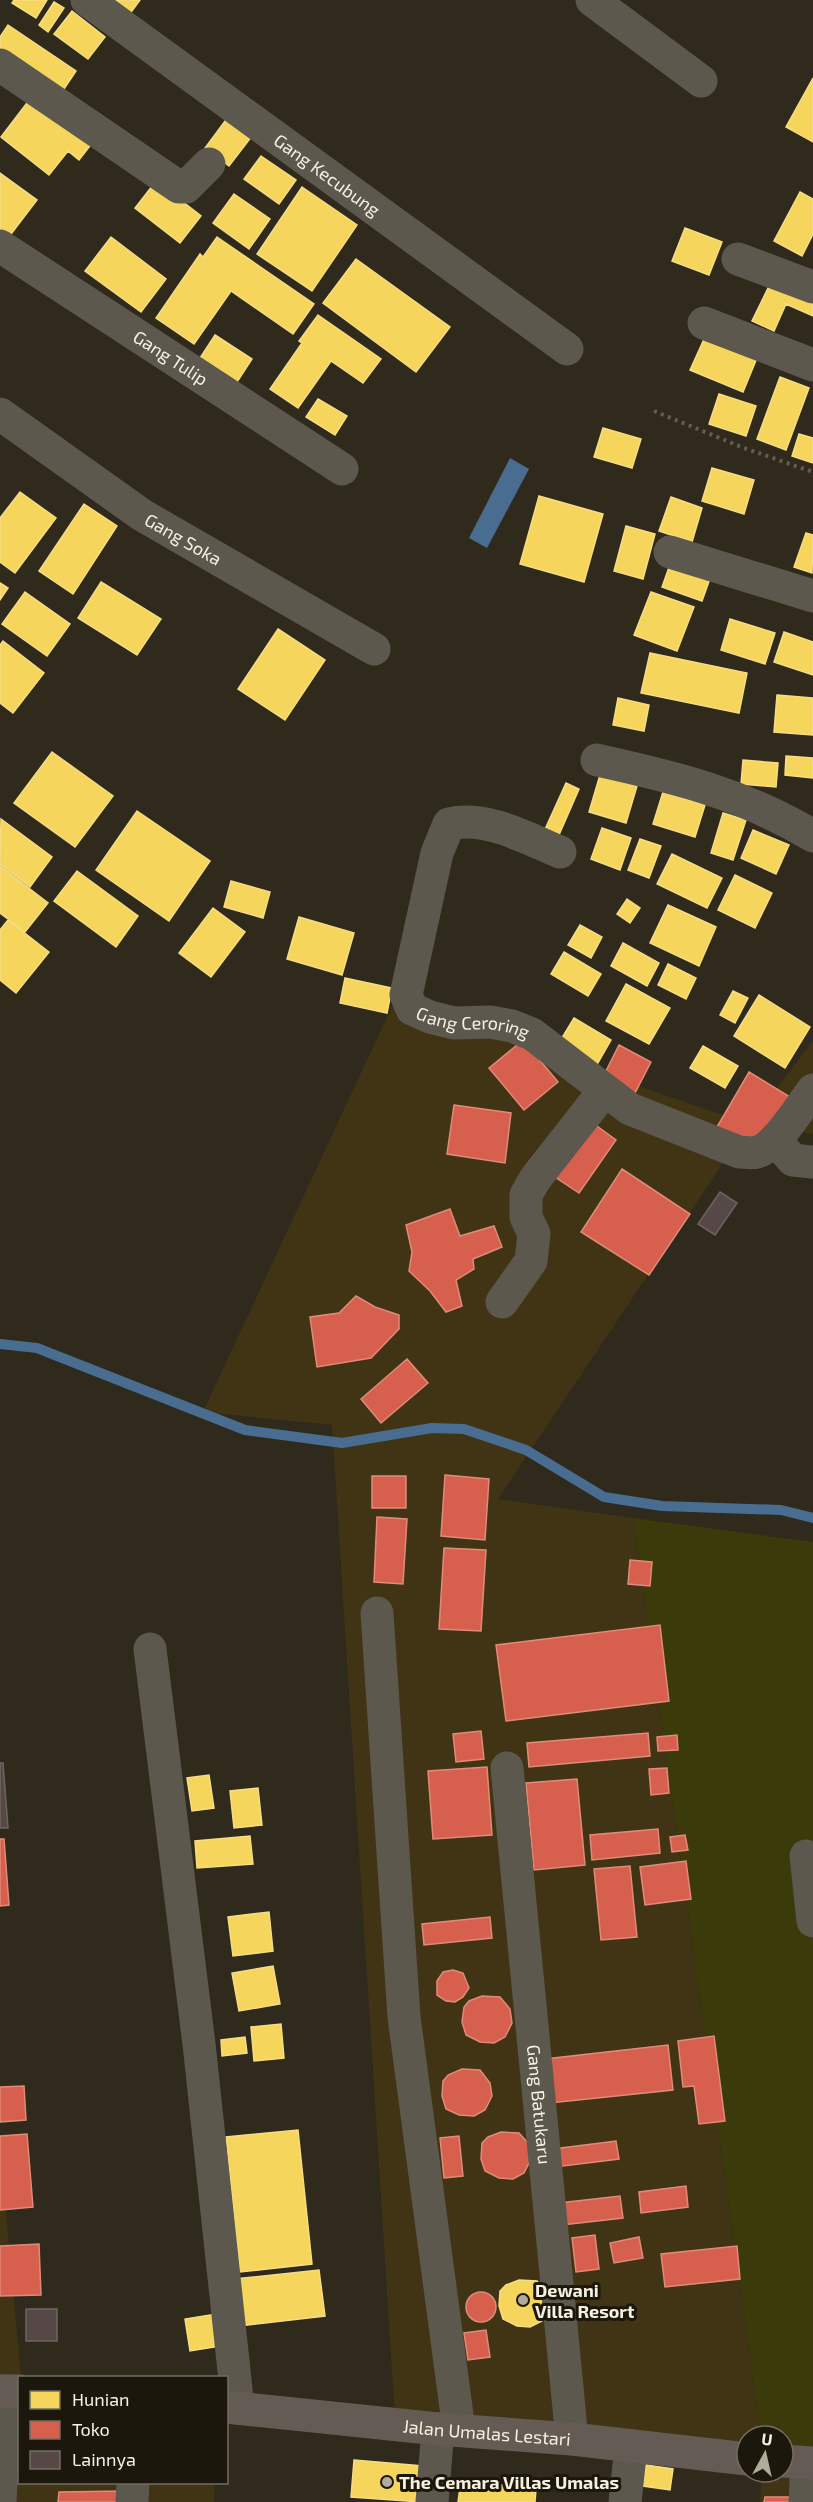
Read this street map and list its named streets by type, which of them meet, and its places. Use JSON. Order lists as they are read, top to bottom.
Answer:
{
  "streets": {
    "street": [
      "Gang Kecubung",
      "Gang Tulip",
      "Gang Soka",
      "Gang Ceroring",
      "Gang Batukaru",
      "Jalan Umalas Lestari"
    ]
  },
  "crossings": [
    ["Gang Batukaru", "Jalan Umalas Lestari"]
  ],
  "places": ["Dewani Villa Resort", "The Cemara Villas Umalas"],
  "legend": ["Hunian", "Toko", "Lainnya"],
  "north": "top"
}
